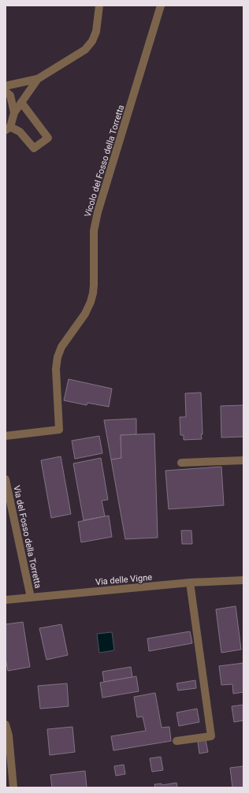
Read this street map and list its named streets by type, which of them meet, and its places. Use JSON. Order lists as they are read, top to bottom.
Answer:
{
  "streets": {
    "street": ["Vicolo del Fosso della Torretta", "Via del Fosso della Torretta", "Via delle Vigne"]
  },
  "crossings": [
    ["Via del Fosso della Torretta", "Via delle Vigne"]
  ]
}
